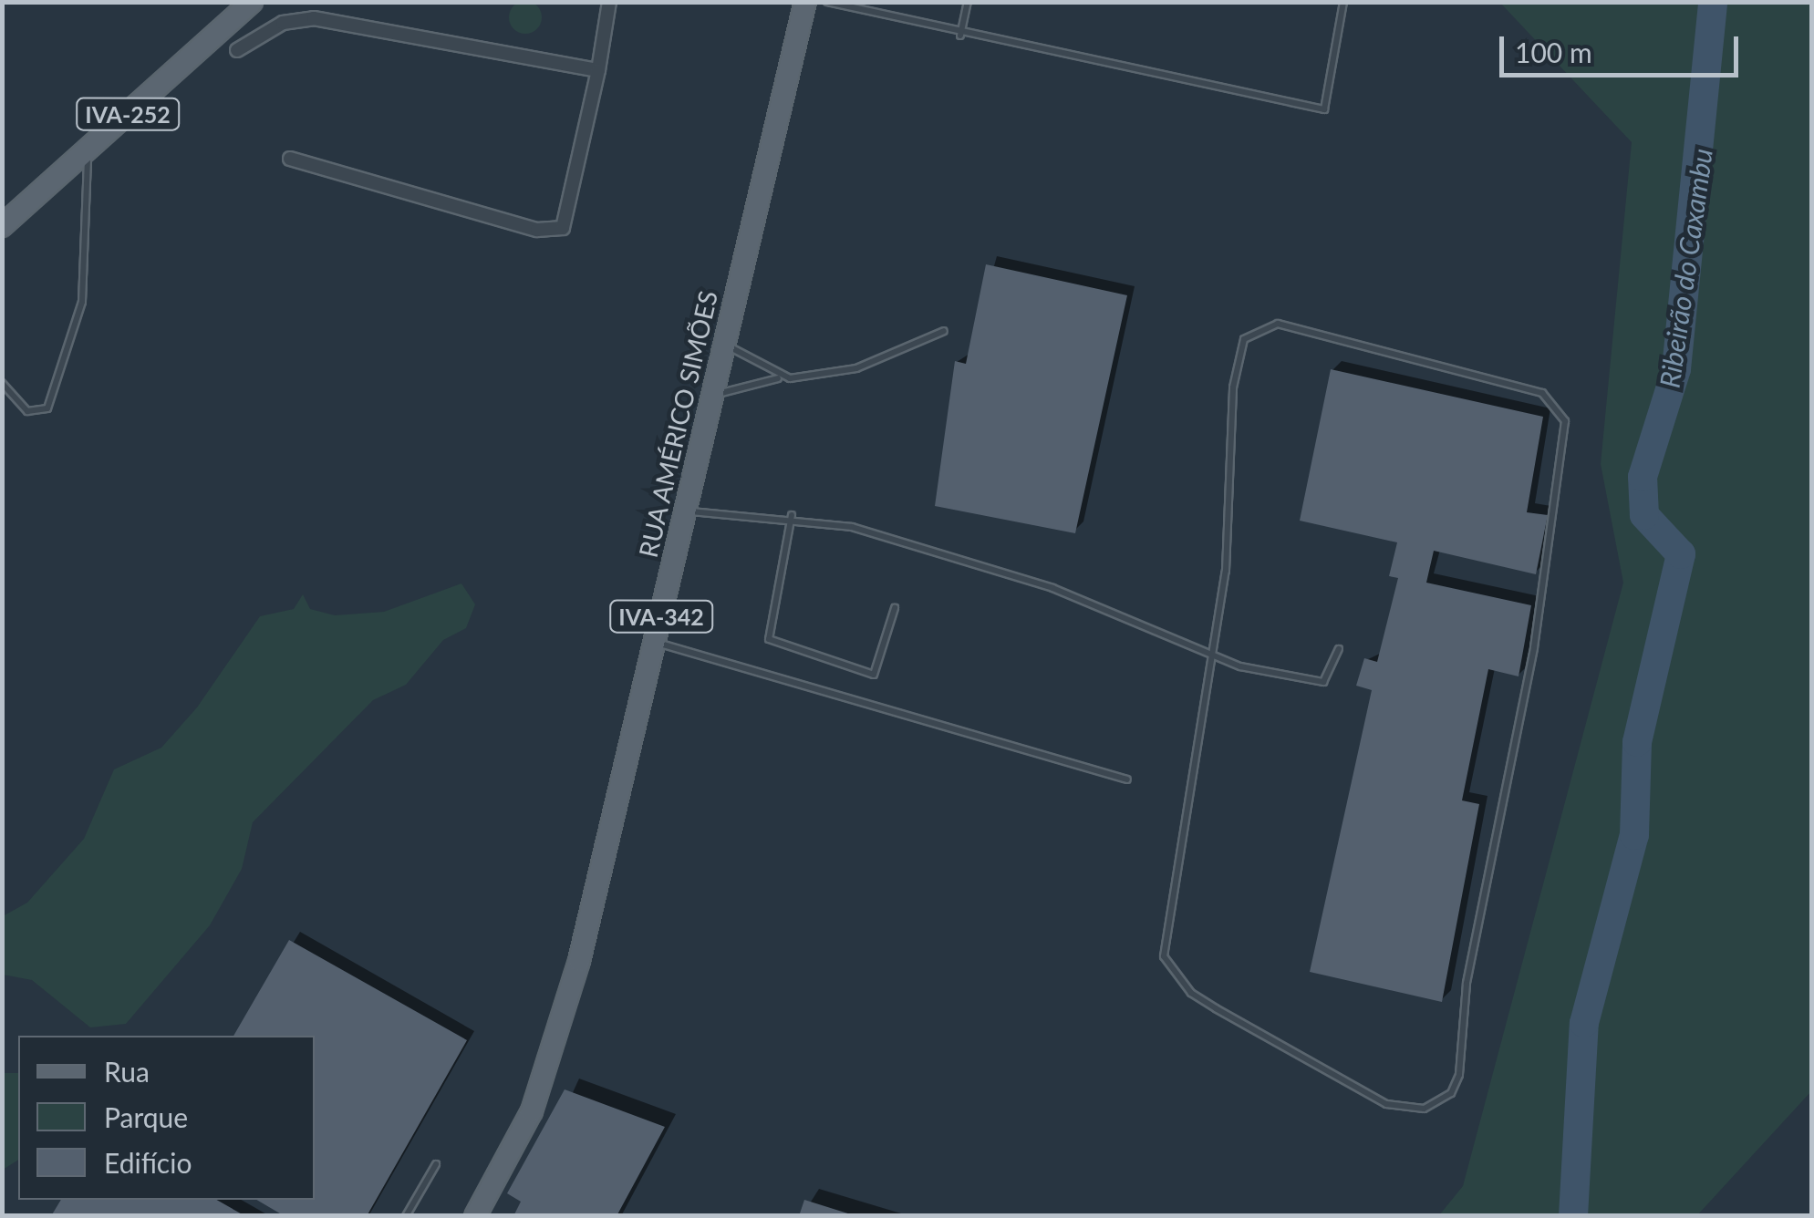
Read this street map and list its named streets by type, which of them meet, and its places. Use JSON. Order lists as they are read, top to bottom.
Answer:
{
  "streets": {
    "main road": ["IVA-252", "RUA AMÉRICO SIMÕES", "IVA-342"]
  },
  "water": ["Ribeirão do Caxambu"],
  "legend": ["Rua", "Parque", "Edifício"],
  "scale_bar": "100 m"
}
